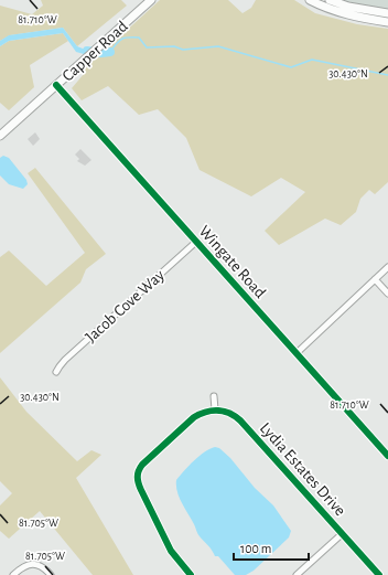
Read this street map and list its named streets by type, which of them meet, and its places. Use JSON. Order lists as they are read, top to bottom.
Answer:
{
  "streets": {
    "street": [
      "Capper Road",
      "Wingate Road",
      "Jacob Cove Way",
      "Lydia Estates Drive"
    ]
  },
  "crossings": [
    ["Capper Road", "Wingate Road"],
    ["Wingate Road", "Jacob Cove Way"]
  ],
  "scale_bar": "100 m",
  "coordinates": ["81.710°W", "30.430°N", "81.705°W"]
}
